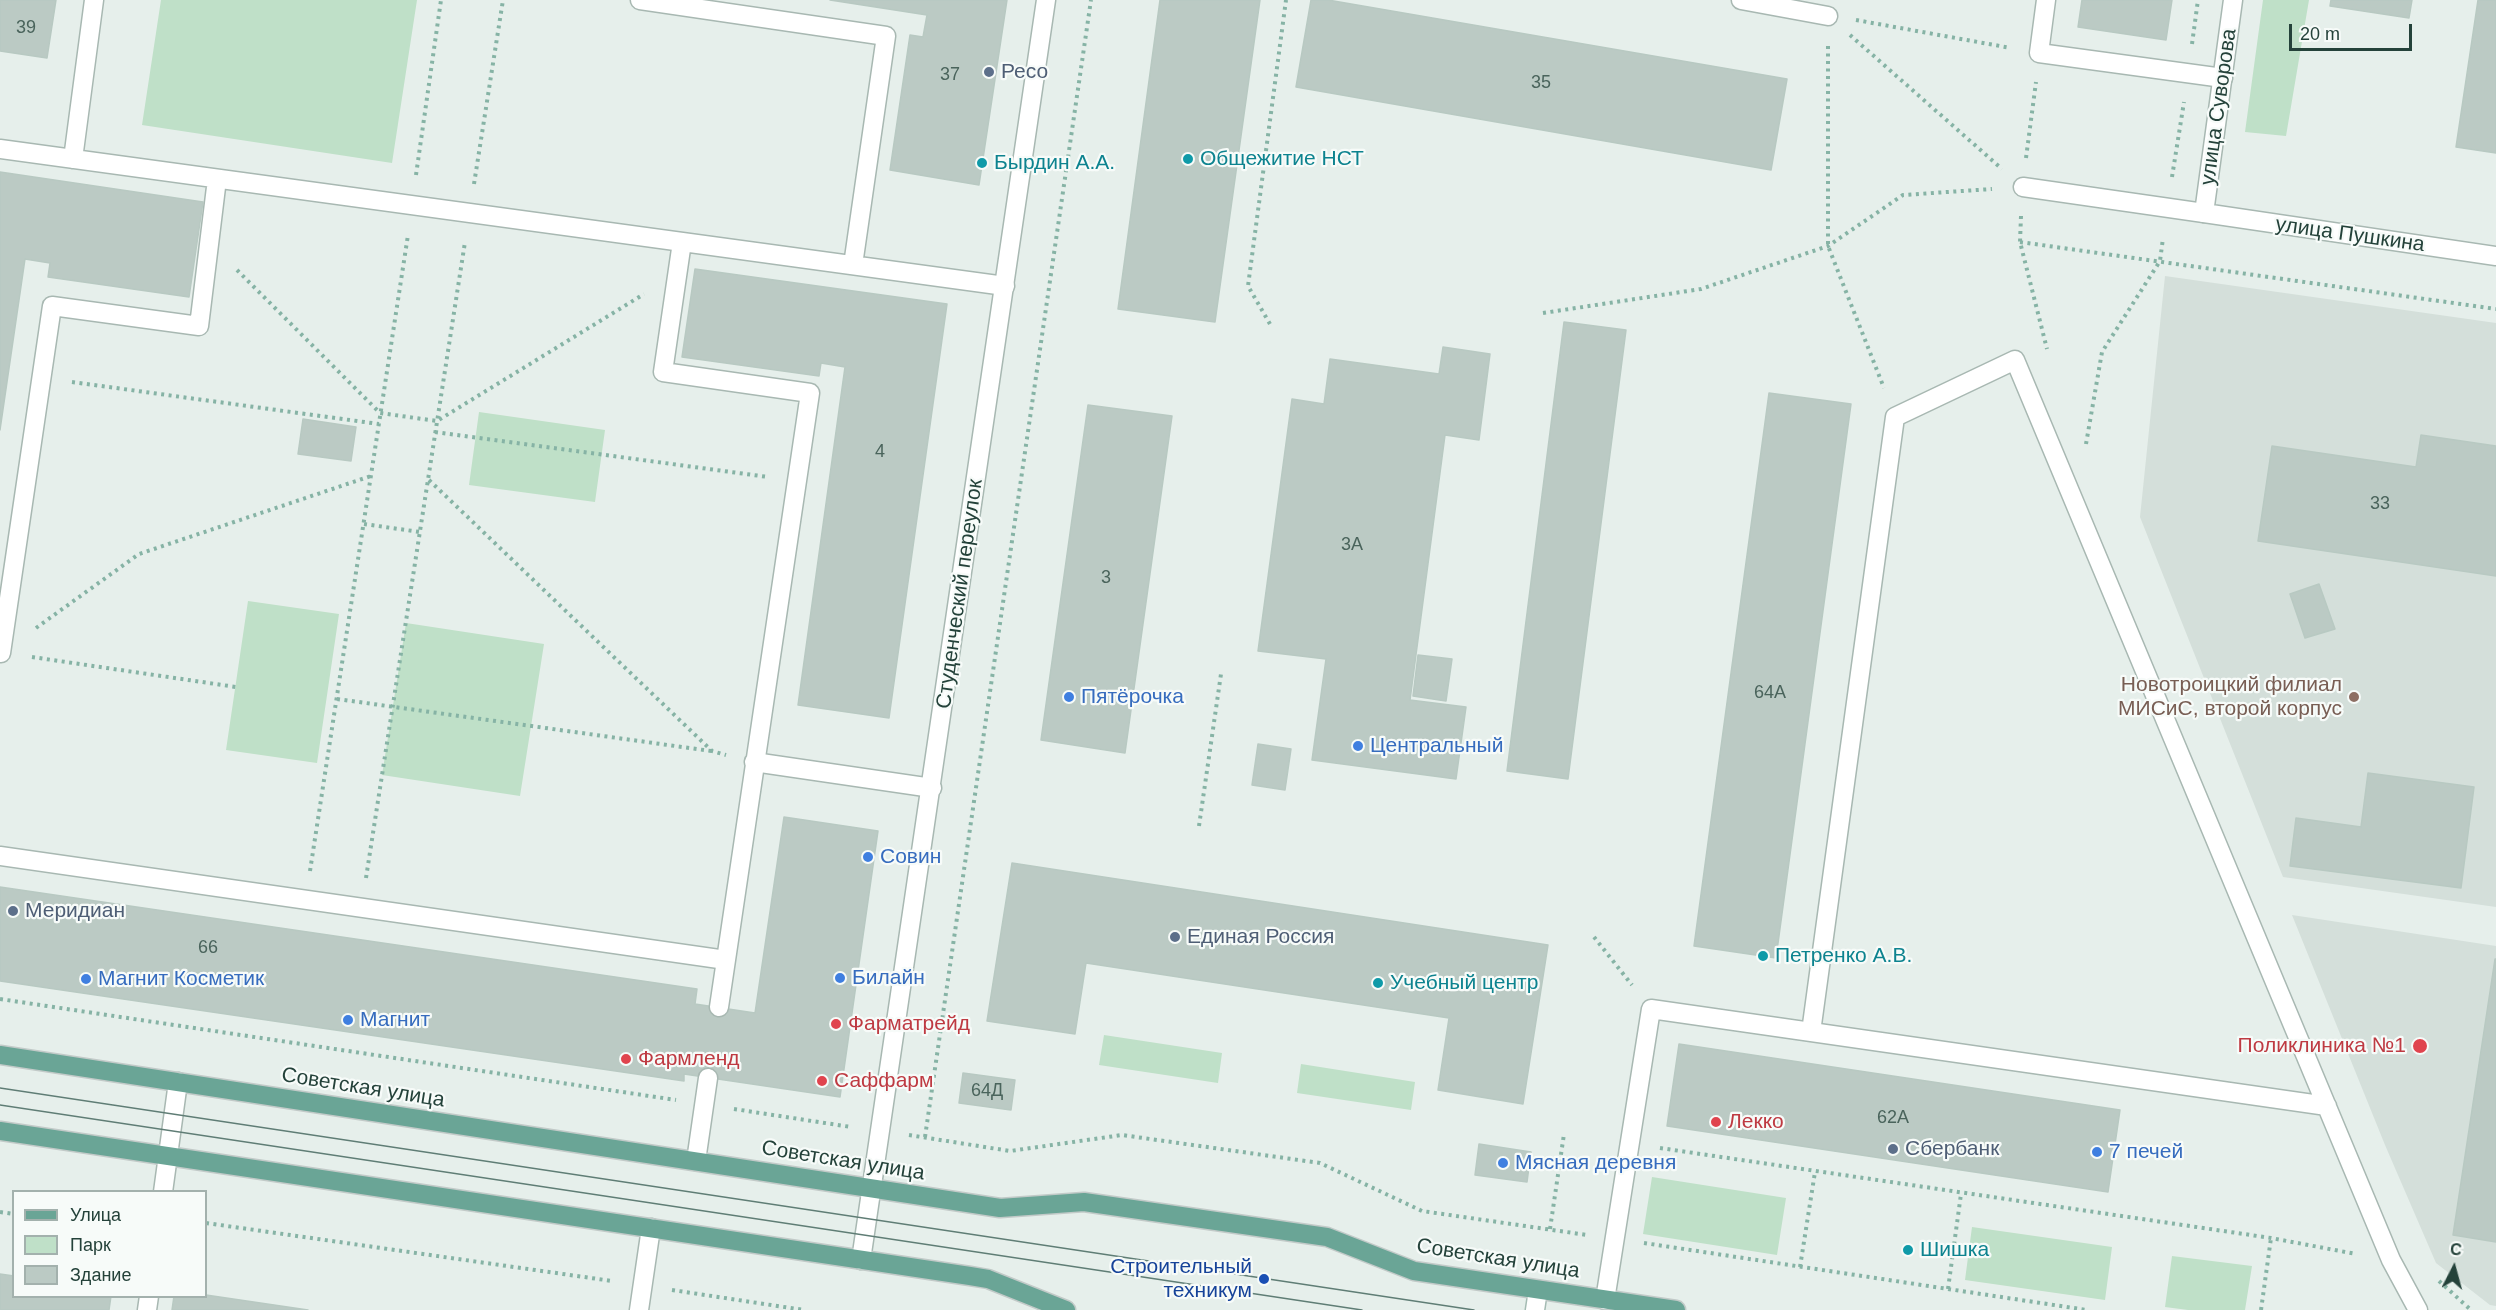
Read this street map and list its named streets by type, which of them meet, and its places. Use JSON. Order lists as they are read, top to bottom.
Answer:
{
  "streets": {
    "main road": ["Советская улица"],
    "street": ["улица Суворова", "улица Пушкина", "Студенческий переулок"]
  },
  "crossings": [
    ["улица Суворова", "улица Пушкина"],
    ["Студенческий переулок", "Советская улица"]
  ],
  "places": [
    "Ресо",
    "Общежитие НСТ",
    "Бырдин А.А.",
    "Пятёрочка",
    "Новотроицкий филиал МИСиС, второй корпус",
    "Центральный",
    "Совин",
    "Меридиан",
    "Единая Россия",
    "Петренко А.В.",
    "Билайн",
    "Магнит Косметик",
    "Учебный центр",
    "Магнит",
    "Фарматрейд",
    "Поликлиника №1",
    "Фармленд",
    "Саффарм",
    "Лекко",
    "Сбербанк",
    "7 печей",
    "Мясная деревня",
    "Шишка",
    "Строительный техникум"
  ],
  "house_numbers": [
    "39",
    "37",
    "35",
    "4",
    "33",
    "3А",
    "3",
    "64А",
    "66",
    "64Д",
    "62А"
  ],
  "legend": ["Улица", "Парк", "Здание"],
  "scale_bar": "20 m",
  "north": "top"
}
